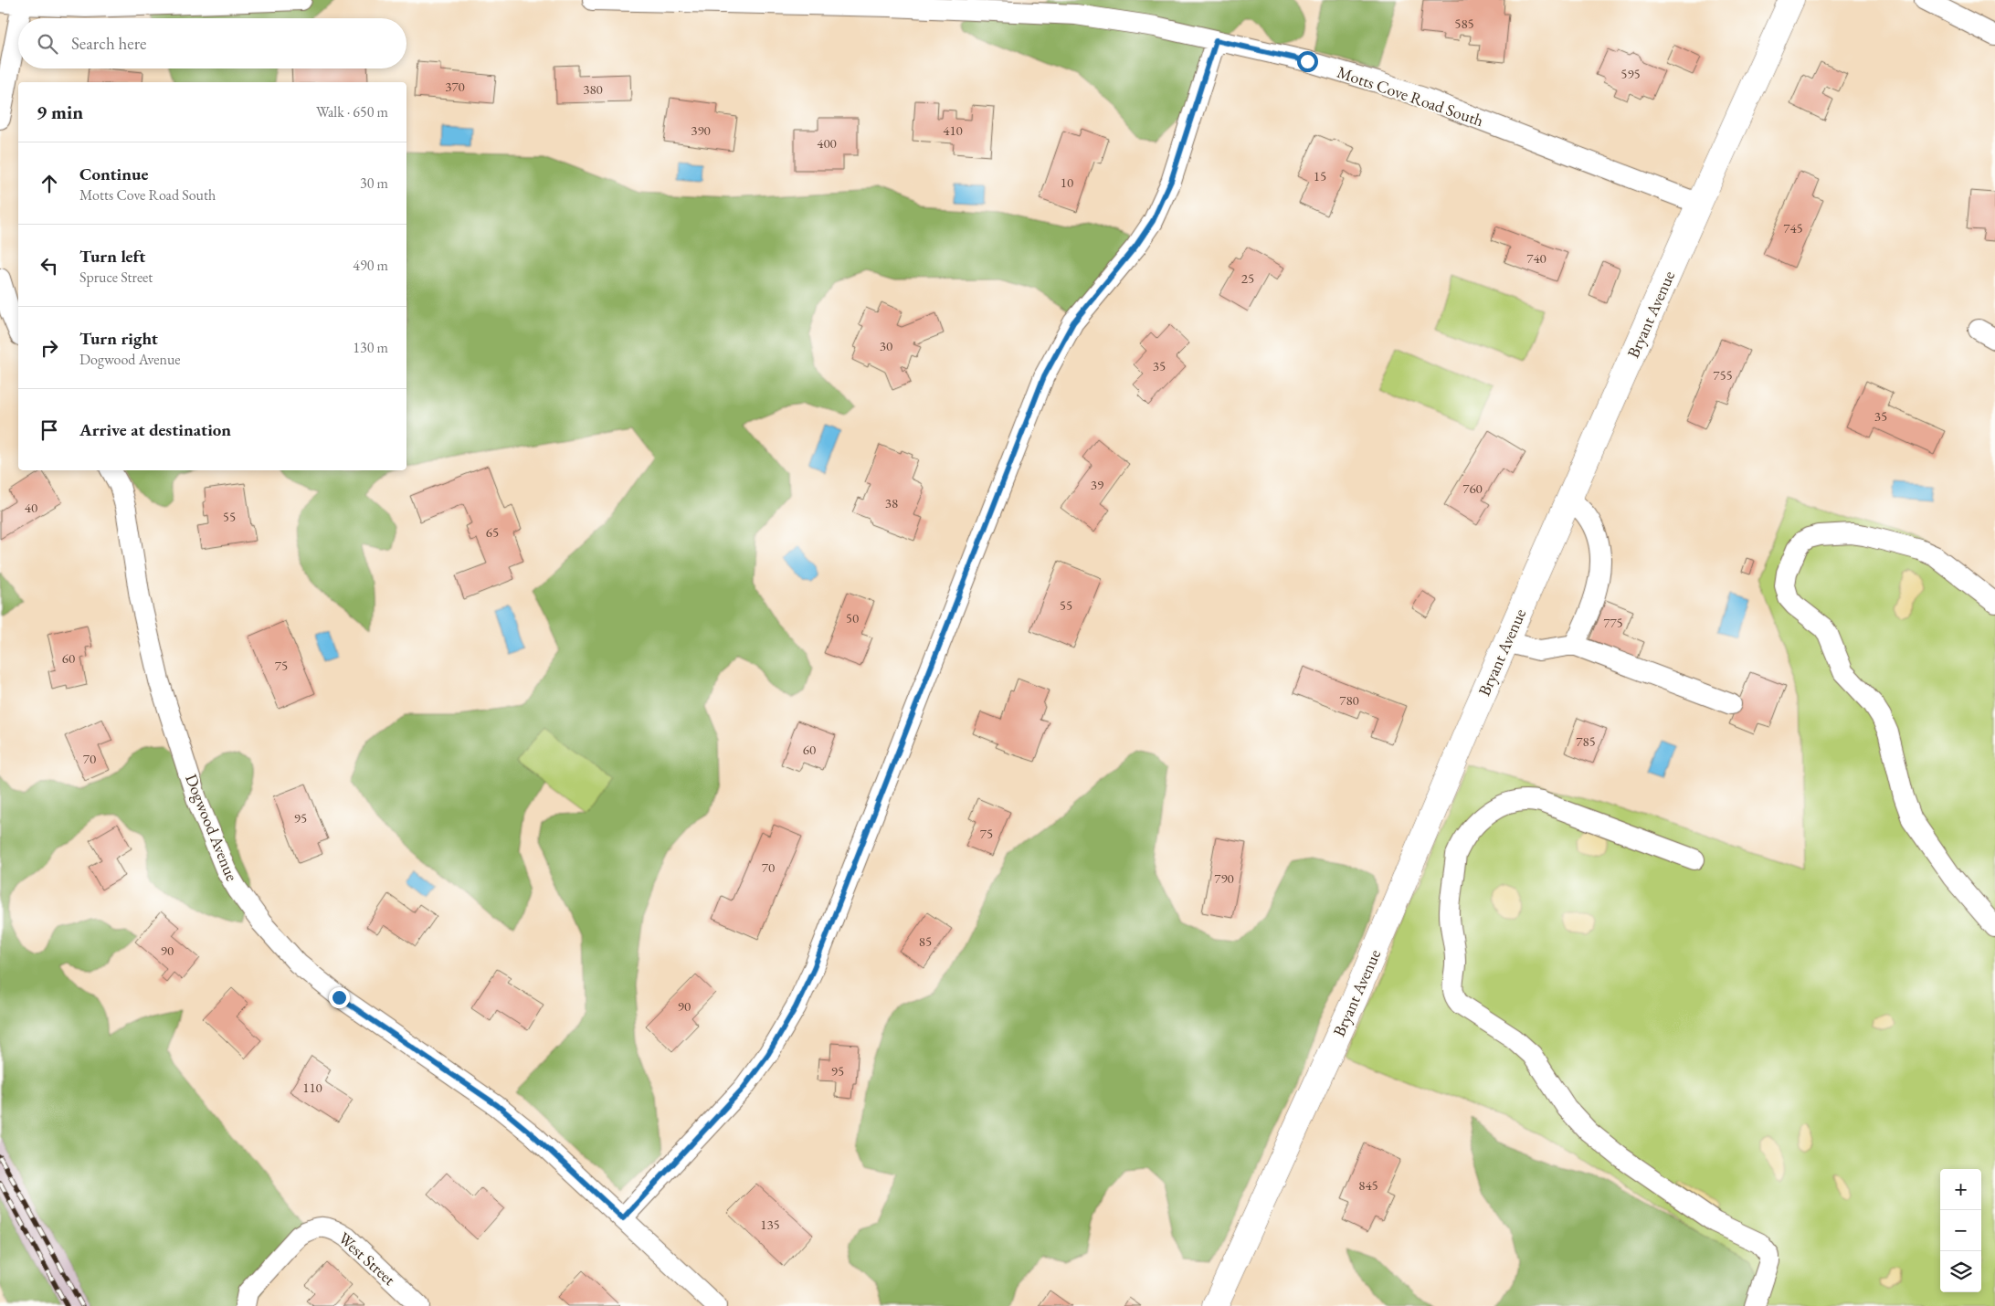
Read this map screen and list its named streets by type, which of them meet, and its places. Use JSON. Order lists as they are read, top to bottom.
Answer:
{
  "streets": {
    "main road": ["Bryant Avenue"],
    "street": ["Motts Cove Road South", "Dogwood Avenue", "West Street"]
  },
  "crossings": [
    ["Motts Cove Road South", "Bryant Avenue"]
  ],
  "house_numbers": [
    "585",
    "595",
    "370",
    "380",
    "390",
    "410",
    "400",
    "15",
    "10",
    "745",
    "740",
    "25",
    "30",
    "35",
    "755",
    "35",
    "39",
    "760",
    "38",
    "40",
    "55",
    "65",
    "55",
    "50",
    "775",
    "60",
    "75",
    "780",
    "785",
    "60",
    "70",
    "95",
    "75",
    "70",
    "790",
    "85",
    "90",
    "90",
    "95",
    "110",
    "845",
    "135"
  ],
  "page": {
    "search": "Search here",
    "heading": ["9 min", "Walk · 650 m"],
    "list": [
      ["Continue", "Motts Cove Road South", "30 m"],
      ["Turn left", "Spruce Street", "490 m"],
      ["Turn right", "Dogwood Avenue", "130 m"],
      "Arrive at destination"
    ],
    "map_buttons": ["+", "−"]
  }
}
